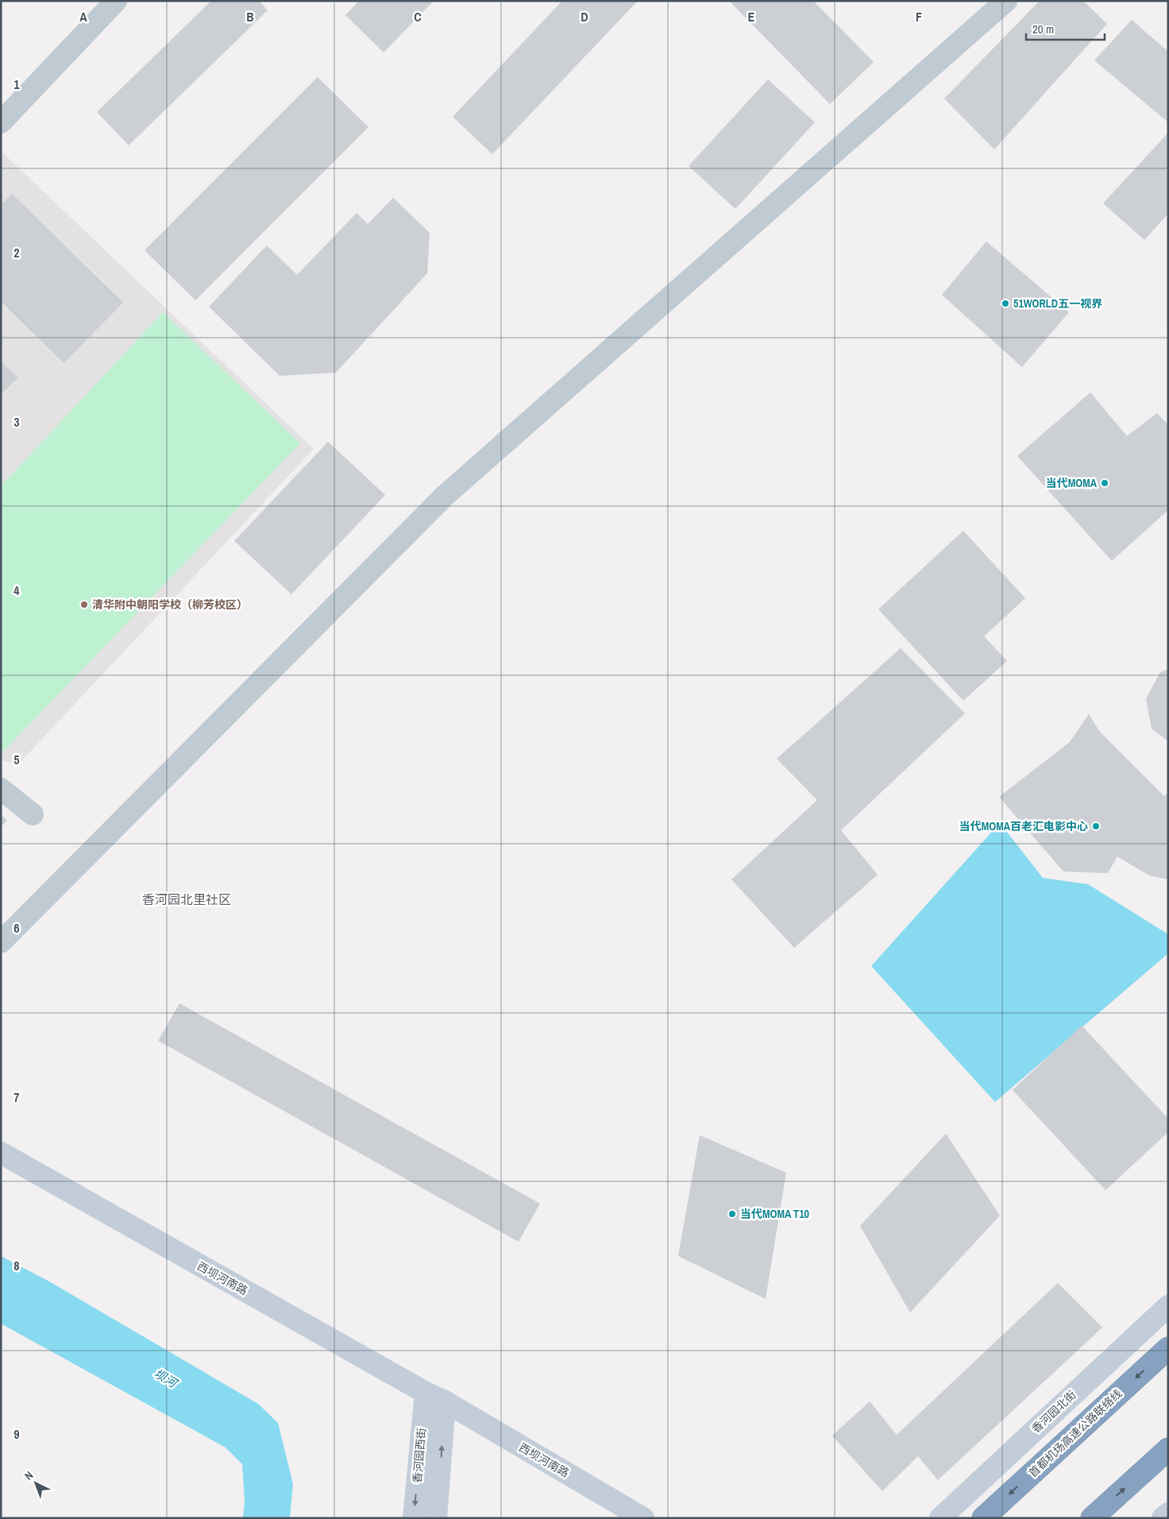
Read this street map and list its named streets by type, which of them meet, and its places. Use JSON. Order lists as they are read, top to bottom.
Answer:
{
  "streets": {
    "highway": ["首都机场高速公路联络线"],
    "street": ["西坝河南路", "香河园北街", "香河园西街"]
  },
  "crossings": [
    ["西坝河南路", "香河园西街"]
  ],
  "districts": ["香河园北里社区"],
  "water": ["坝河"],
  "places": [
    "51WORLD五一视界",
    "当代MOMA",
    "清华附中朝阳学校（柳芳校区）",
    "当代MOMA百老汇电影中心",
    "当代MOMA T10"
  ],
  "scale_bar": "20 m",
  "north": "top left",
  "grid": {
    "columns": [
      "A",
      "B",
      "C",
      "D",
      "E",
      "F"
    ],
    "rows": [
      "1",
      "2",
      "3",
      "4",
      "5",
      "6",
      "7",
      "8",
      "9"
    ]
  }
}
